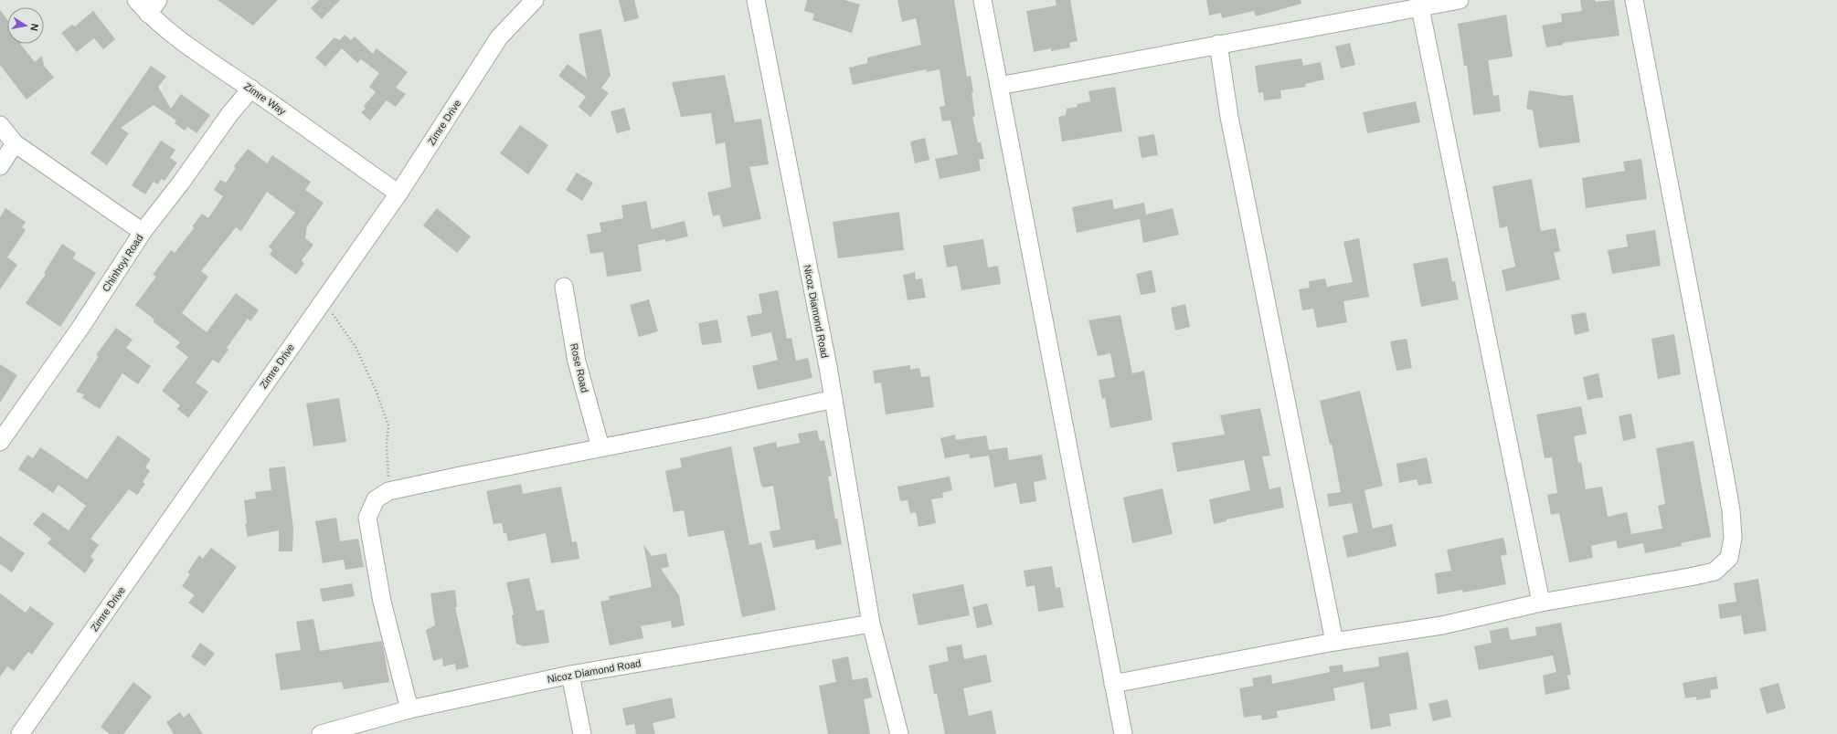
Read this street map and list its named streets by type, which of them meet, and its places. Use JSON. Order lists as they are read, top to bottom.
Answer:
{
  "streets": {
    "street": [
      "Zimre Way",
      "Zimre Drive",
      "Chinhoyi Road",
      "Nicoz Diamond Road",
      "Rose Road"
    ]
  },
  "crossings": [
    ["Zimre Way", "Zimre Drive"],
    ["Zimre Way", "Chinhoyi Road"]
  ],
  "north": "right"
}
